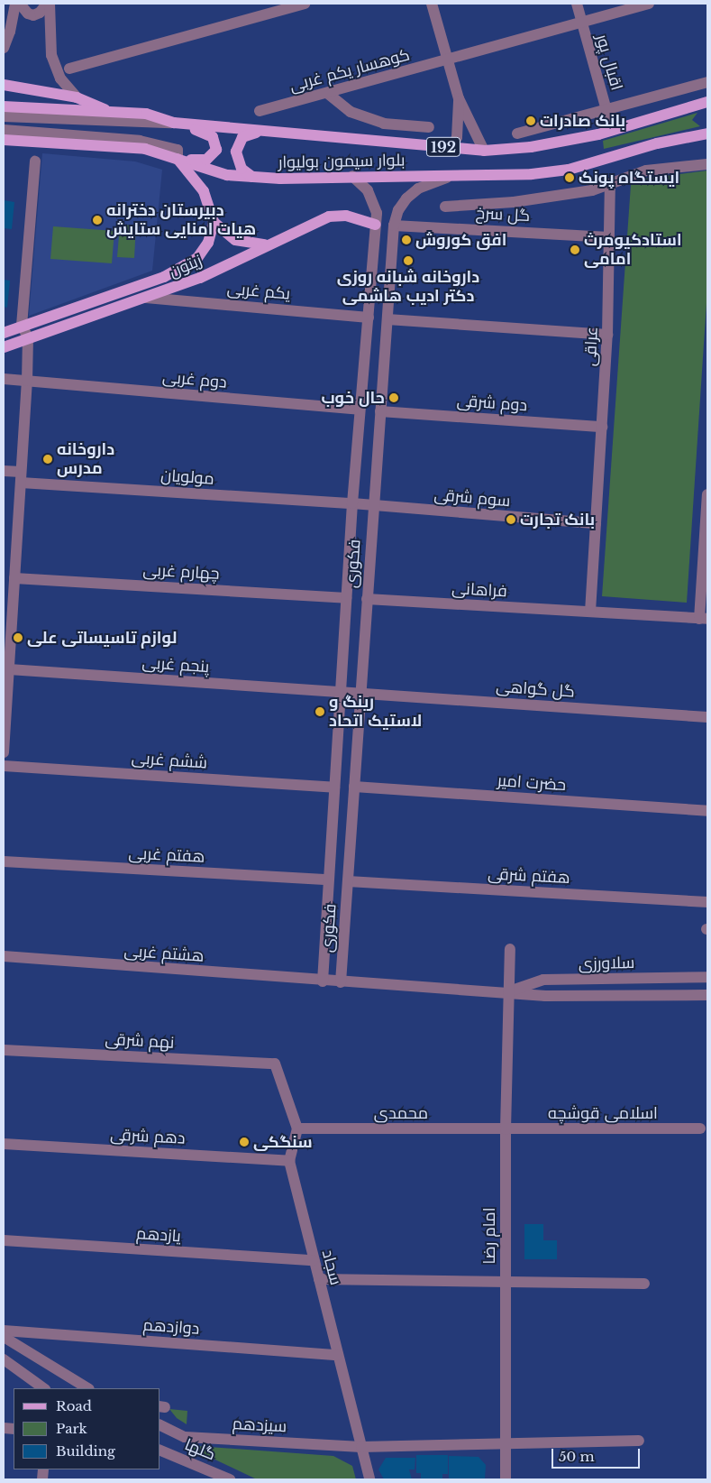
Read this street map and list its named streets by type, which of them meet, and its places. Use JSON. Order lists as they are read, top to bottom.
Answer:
{
  "streets": {
    "main road": ["192", "بلوار سیمون بولیوار", "زیتون"],
    "street": [
      "اقبال پور",
      "کوهسار یکم غربی",
      "گل سرخ",
      "یکم غربی",
      "عراقی",
      "دوم غربی",
      "دوم شرقی",
      "مولویان",
      "سوم شرقی",
      "فکوری",
      "چهارم غربی",
      "فراهانی",
      "پنجم غربی",
      "گل گواهی",
      "ششم غربی",
      "حضرت امیر",
      "هفتم غربی",
      "هفتم شرقی",
      "هشتم غربی",
      "سلاورزی",
      "نهم شرقی",
      "محمدی",
      "اسلامی قوشچه",
      "دهم شرقی",
      "یازدهم",
      "امام رضا",
      "سجاد",
      "دوازدهم",
      "سیزدهم",
      "گلها"
    ]
  },
  "crossings": [
    ["اقبال پور", "کوهسار یکم غربی"],
    ["اقبال پور", "بلوار سیمون بولیوار"],
    ["بلوار سیمون بولیوار", "فکوری"],
    ["گل سرخ", "عراقی"],
    ["گل سرخ", "فکوری"],
    ["زیتون", "یکم غربی"],
    ["زیتون", "فکوری"],
    ["یکم غربی", "فکوری"],
    ["عراقی", "دوم شرقی"],
    ["عراقی", "سوم شرقی"],
    ["عراقی", "فراهانی"],
    ["دوم غربی", "فکوری"],
    ["دوم شرقی", "فکوری"],
    ["مولویان", "سوم شرقی"],
    ["مولویان", "فکوری"],
    ["سوم شرقی", "فکوری"],
    ["فکوری", "چهارم غربی"],
    ["فکوری", "فراهانی"],
    ["فکوری", "پنجم غربی"],
    ["فکوری", "گل گواهی"],
    ["فکوری", "ششم غربی"],
    ["فکوری", "حضرت امیر"],
    ["فکوری", "هفتم غربی"],
    ["فکوری", "هفتم شرقی"],
    ["فکوری", "هشتم غربی"],
    ["فکوری", "سلاورزی"],
    ["پنجم غربی", "گل گواهی"],
    ["هشتم غربی", "سلاورزی"],
    ["سلاورزی", "امام رضا"],
    ["نهم شرقی", "محمدی"],
    ["نهم شرقی", "سجاد"],
    ["محمدی", "اسلامی قوشچه"],
    ["محمدی", "امام رضا"],
    ["محمدی", "سجاد"],
    ["اسلامی قوشچه", "امام رضا"],
    ["دهم شرقی", "سجاد"],
    ["یازدهم", "سجاد"],
    ["سجاد", "دوازدهم"],
    ["سجاد", "سیزدهم"]
  ],
  "places": [
    "بانک صادرات",
    "ایستگاه پونک",
    "دبیرستان دخترانه هیات امنایی ستایش",
    "افق کوروش",
    "استادکیومرث امامی",
    "داروخانه شبانه روزی دکتر ادیب هاشمی",
    "حال خوب",
    "داروخانه مدرس",
    "بانک تجارت",
    "لوازم تاسیساتی علی",
    "رینگ و لاستیک اتحاد",
    "سنگکی"
  ],
  "legend": ["Road", "Park", "Building"],
  "scale_bar": "50 m"
}
